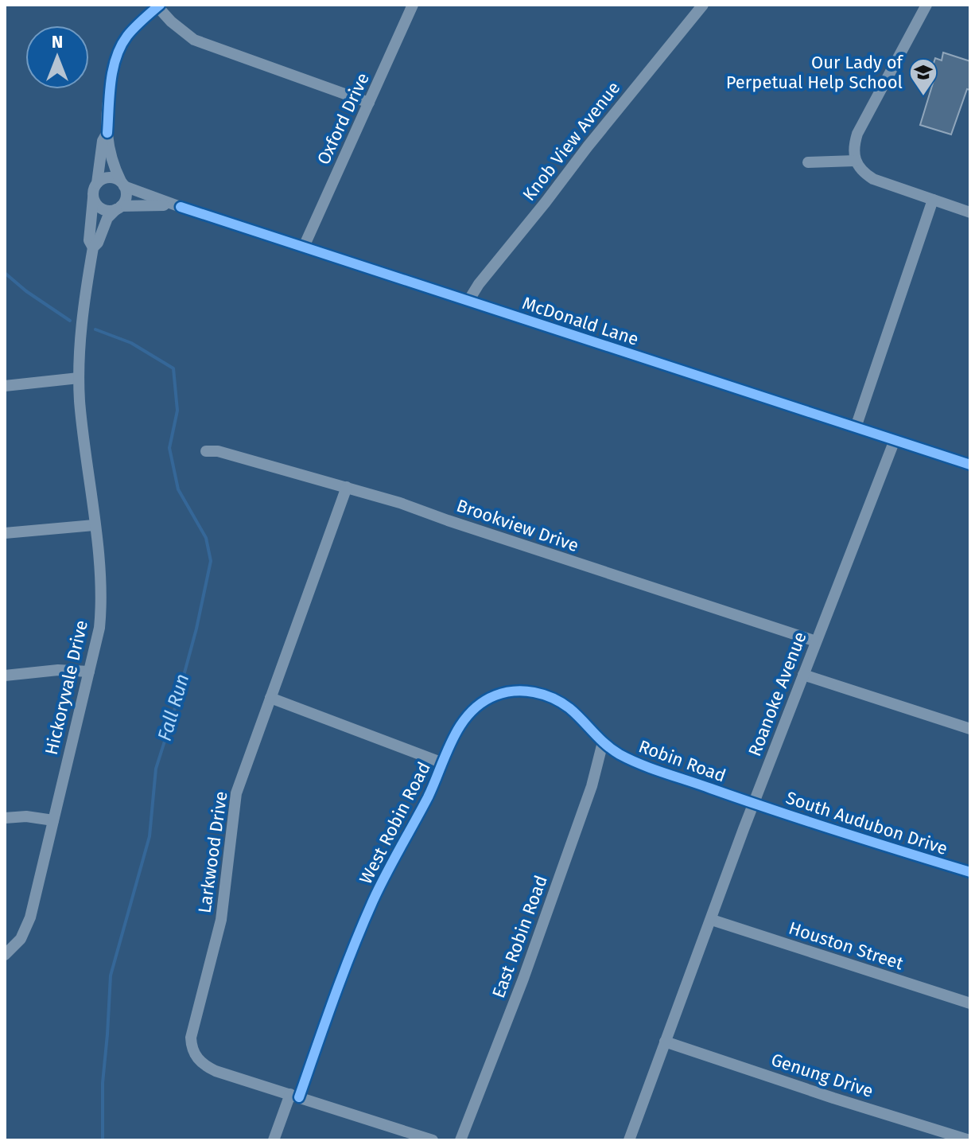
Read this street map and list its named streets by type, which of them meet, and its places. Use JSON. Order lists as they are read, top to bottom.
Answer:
{
  "streets": {
    "street": [
      "Oxford Drive",
      "Knob View Avenue",
      "McDonald Lane",
      "Brookview Drive",
      "Hickoryvale Drive",
      "Roanoke Avenue",
      "Robin Road",
      "West Robin Road",
      "South Audubon Drive",
      "Larkwood Drive",
      "East Robin Road",
      "Houston Street",
      "Genung Drive"
    ]
  },
  "crossings": [
    ["Oxford Drive", "McDonald Lane"],
    ["Knob View Avenue", "McDonald Lane"],
    ["McDonald Lane", "Roanoke Avenue"],
    ["Brookview Drive", "Roanoke Avenue"],
    ["Brookview Drive", "Larkwood Drive"],
    ["Roanoke Avenue", "Robin Road"],
    ["Roanoke Avenue", "South Audubon Drive"],
    ["Roanoke Avenue", "Houston Street"],
    ["Roanoke Avenue", "Genung Drive"],
    ["Robin Road", "West Robin Road"],
    ["Robin Road", "South Audubon Drive"],
    ["Robin Road", "East Robin Road"],
    ["West Robin Road", "Larkwood Drive"],
    ["West Robin Road", "East Robin Road"]
  ],
  "water": ["Fall Run"],
  "places": {
    "school or university": ["Our Lady of Perpetual Help School"]
  },
  "north": "top"
}
